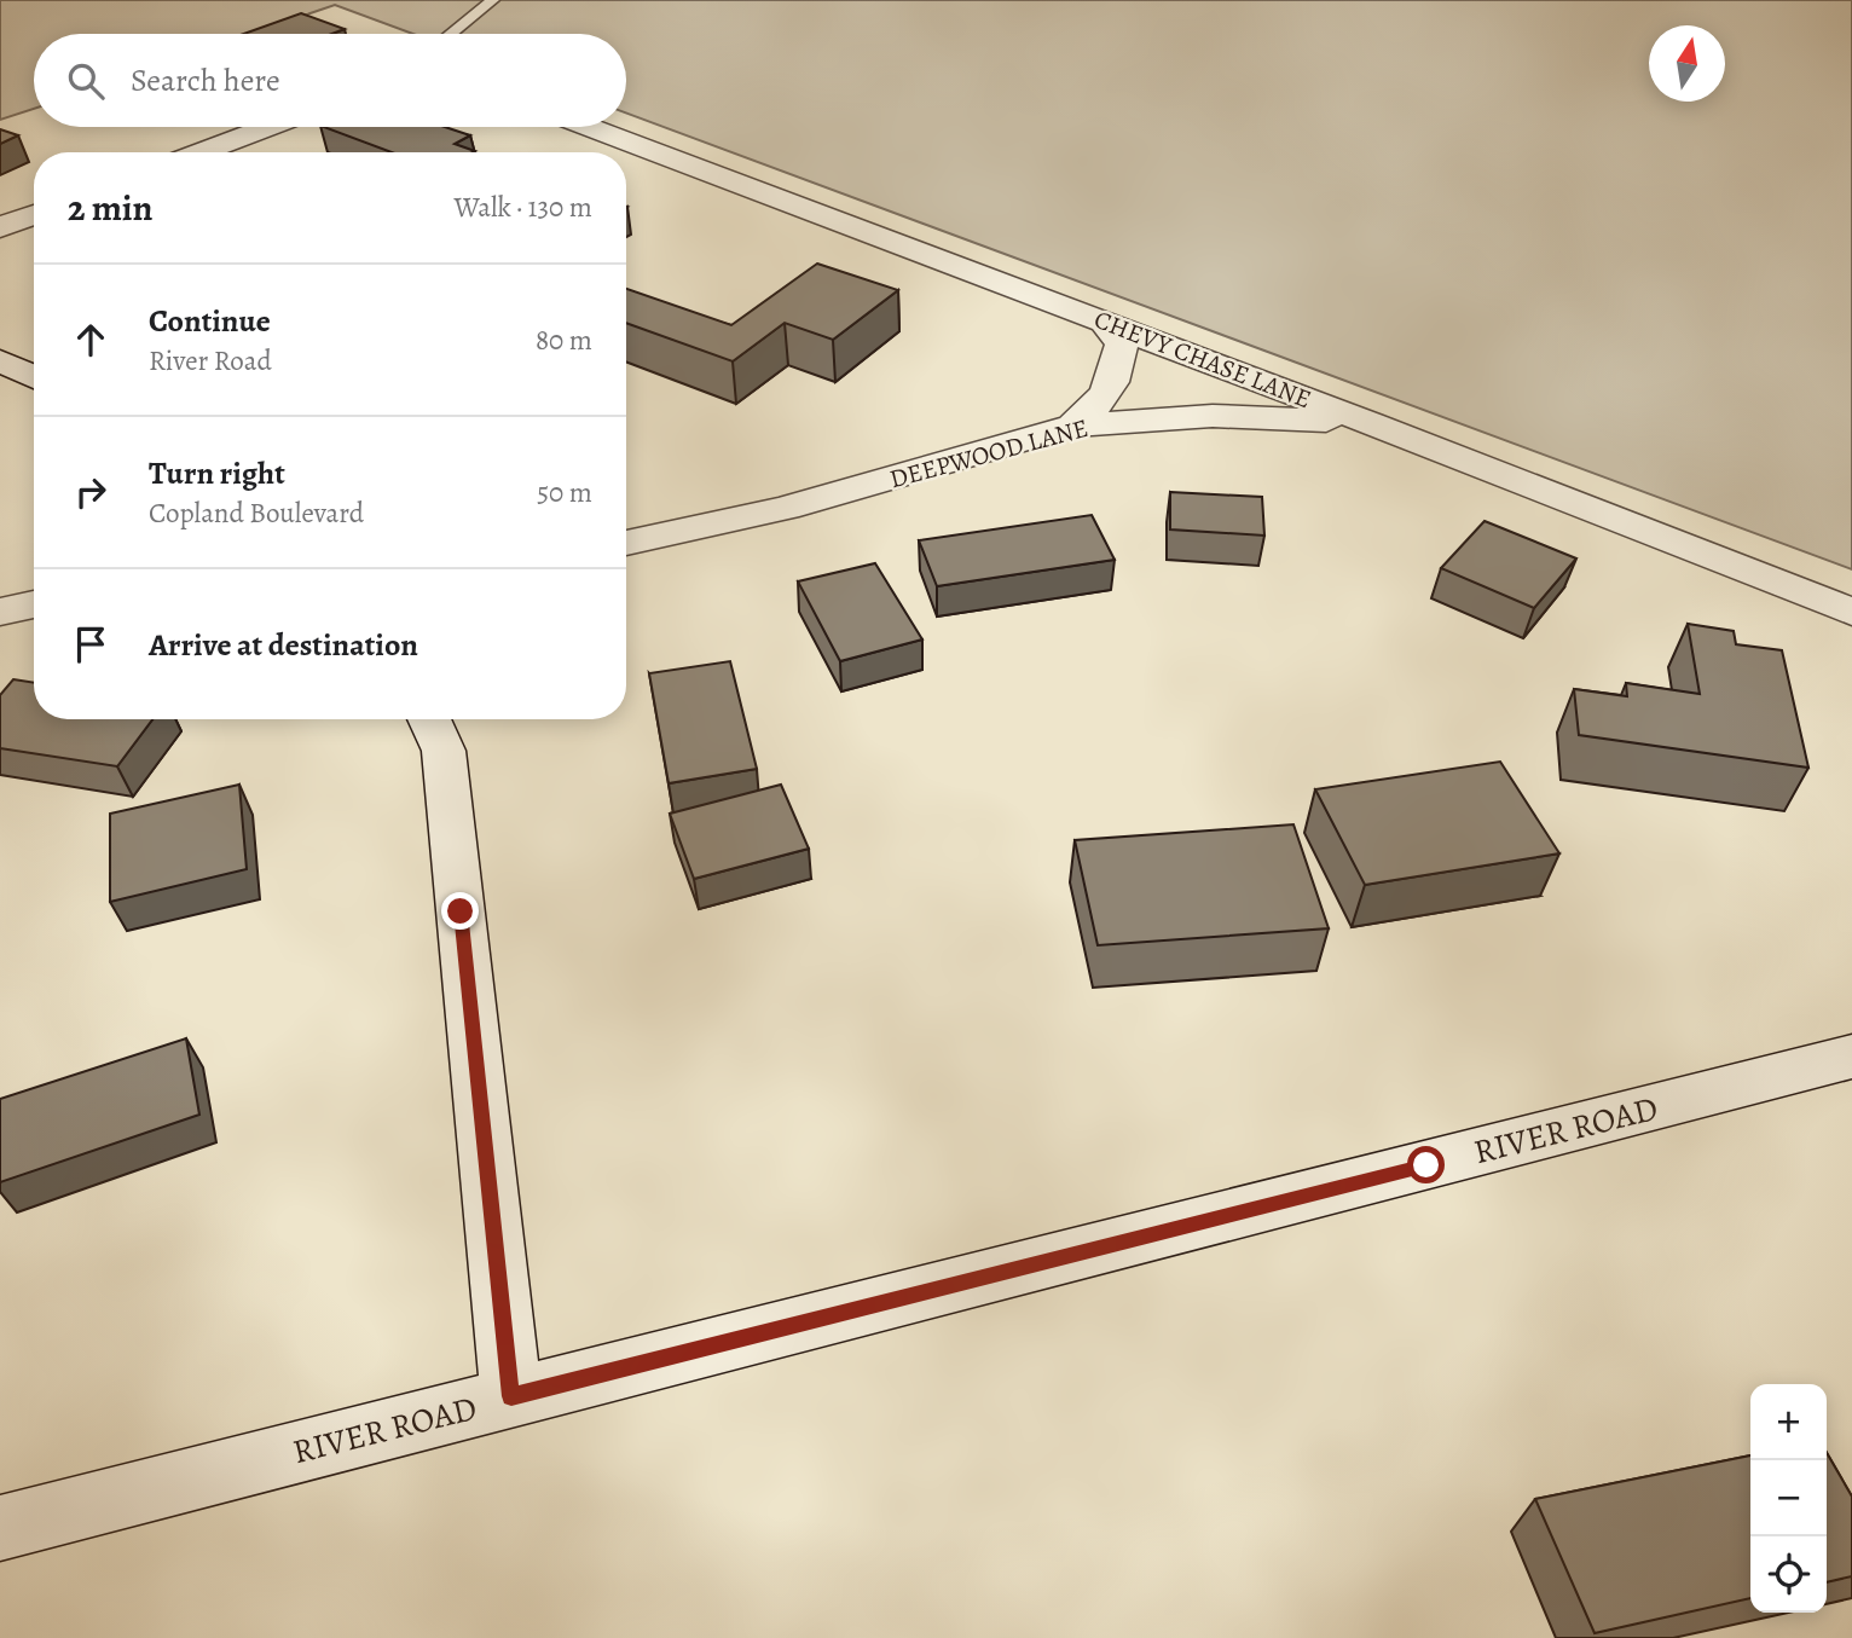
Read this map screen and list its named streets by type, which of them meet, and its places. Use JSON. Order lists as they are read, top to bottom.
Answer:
{
  "streets": {
    "street": ["CHEVY CHASE LANE", "DEEPWOOD LANE", "RIVER ROAD"]
  },
  "crossings": [
    ["CHEVY CHASE LANE", "DEEPWOOD LANE"]
  ],
  "north": "top",
  "page": {
    "search": "Search here",
    "heading": ["2 min", "Walk · 130 m"],
    "list": [
      ["Continue", "River Road", "80 m"],
      ["Turn right", "Copland Boulevard", "50 m"],
      "Arrive at destination"
    ],
    "map_buttons": ["+", "−"]
  }
}
